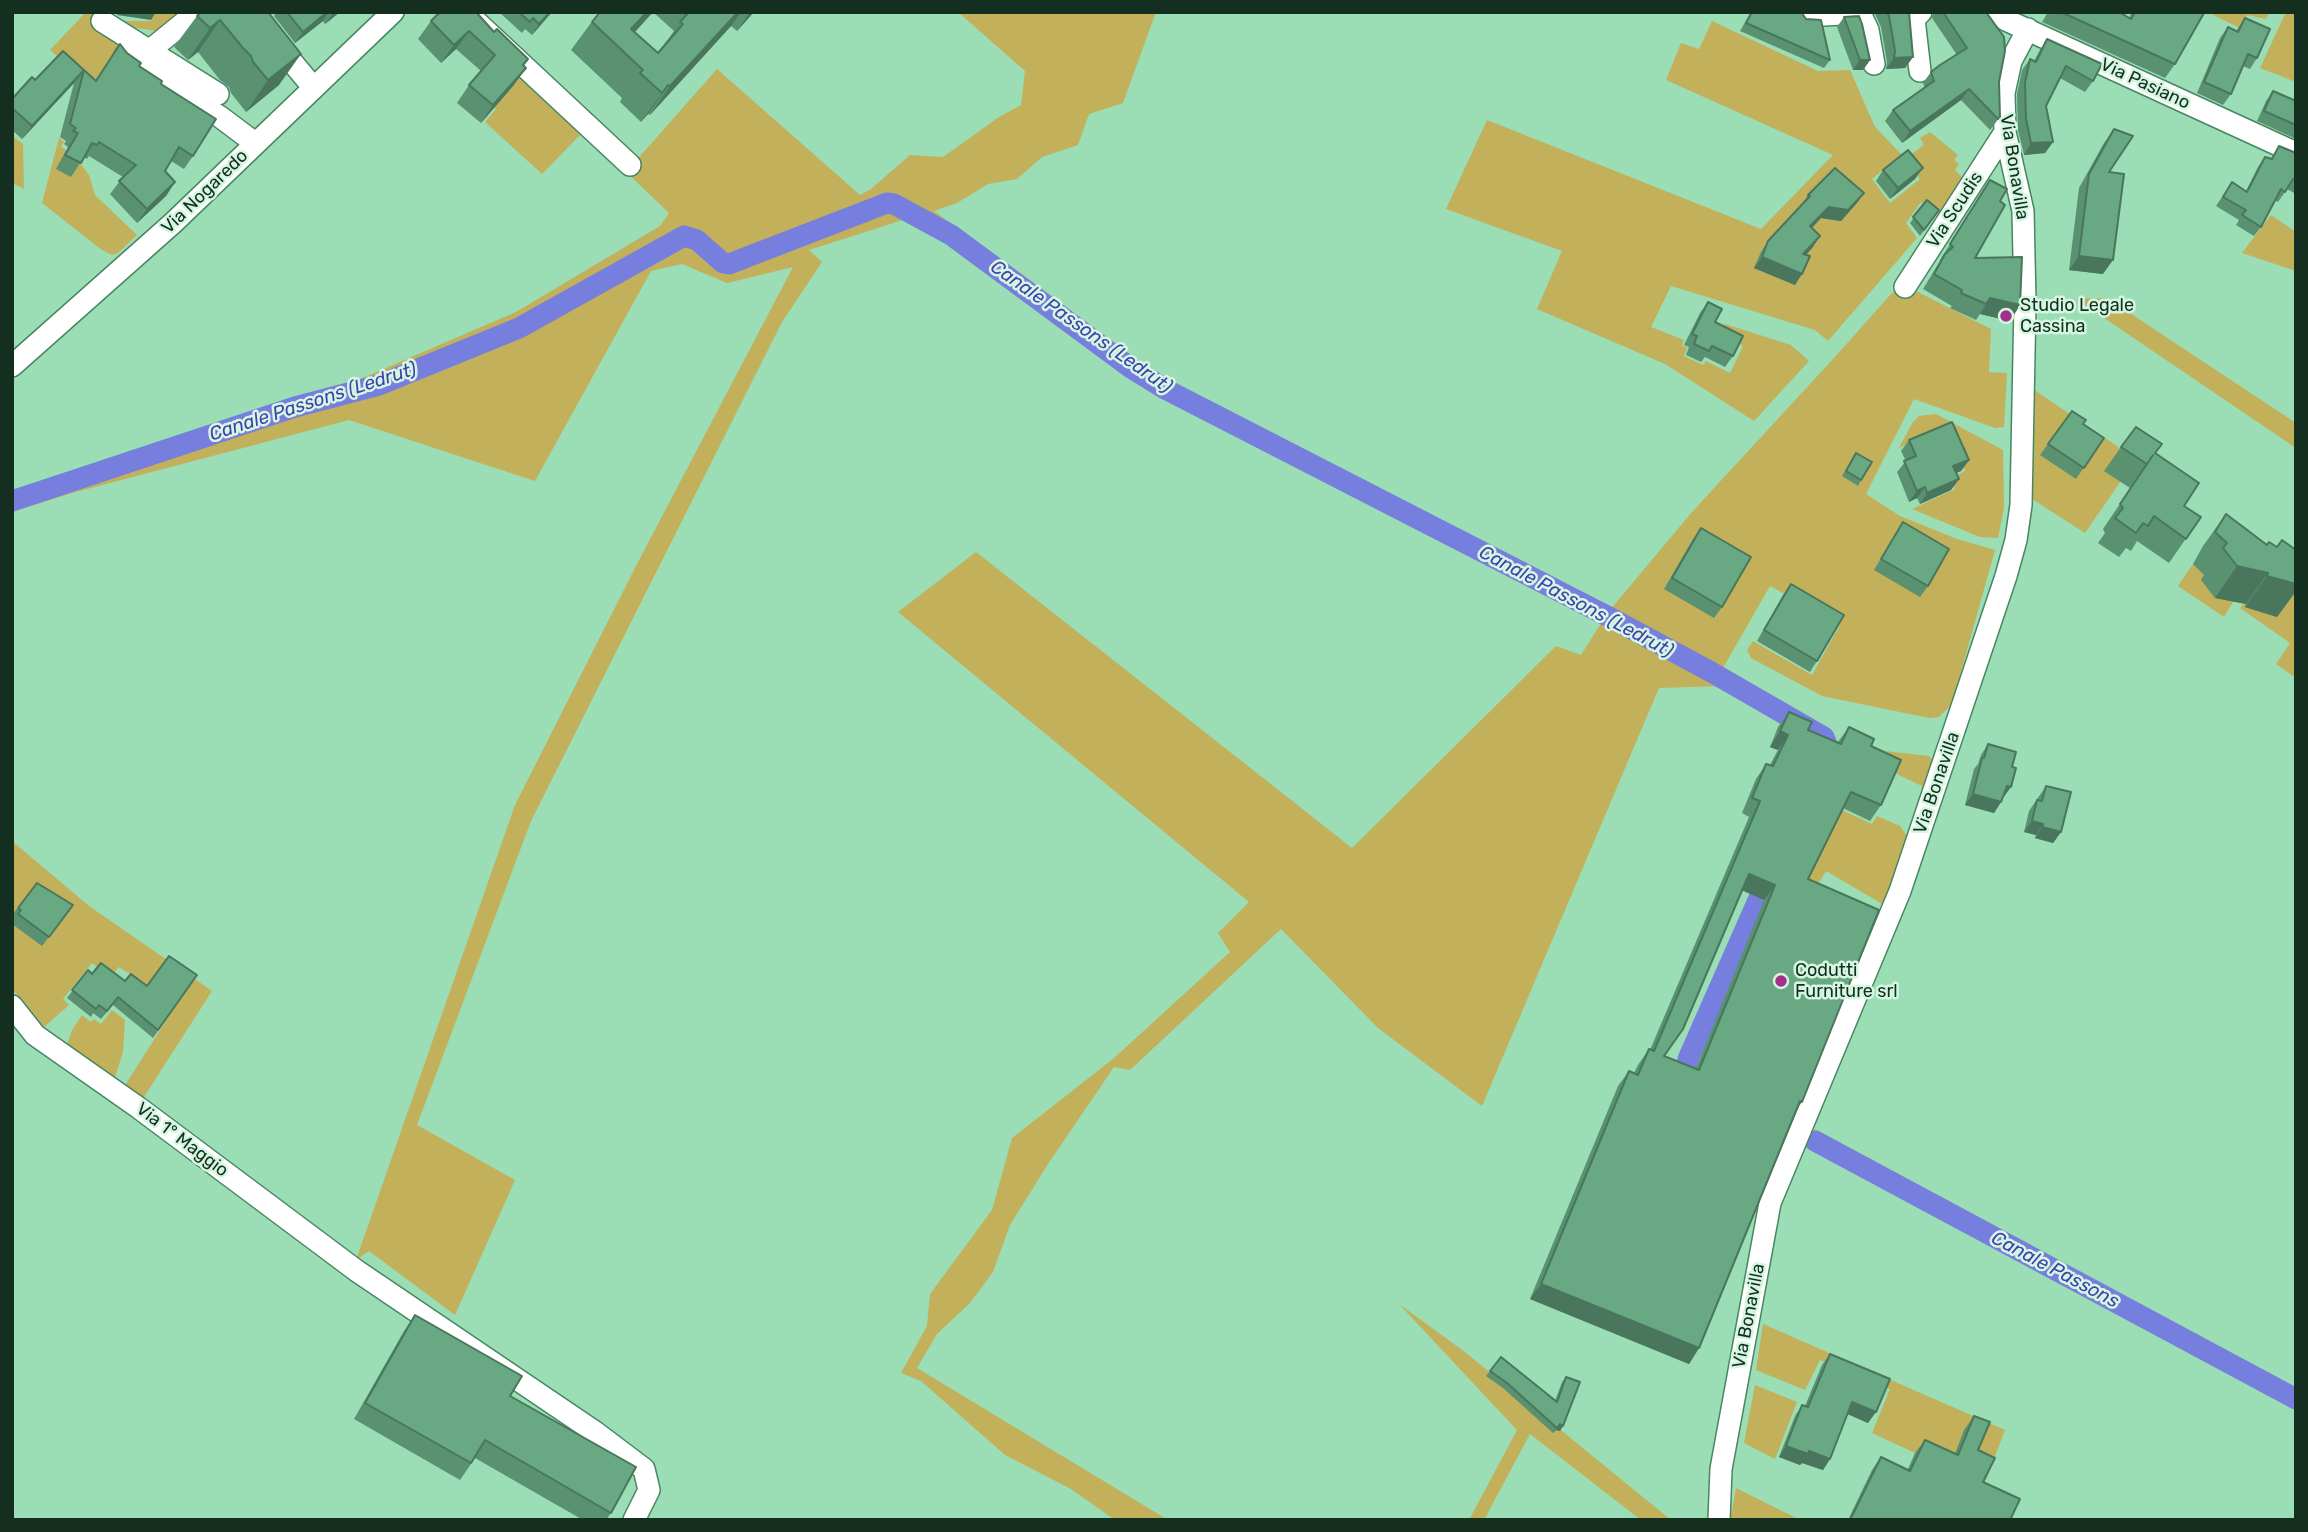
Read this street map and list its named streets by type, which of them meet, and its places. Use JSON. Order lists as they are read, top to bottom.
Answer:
{
  "streets": {
    "street": [
      "Via Pasiano",
      "Via Bonavilla",
      "Via Nogaredo",
      "Via Scudis",
      "Via 1° Maggio"
    ]
  },
  "crossings": [
    ["Via Pasiano", "Via Bonavilla"],
    ["Via Bonavilla", "Via Scudis"]
  ],
  "water": ["Canale Passons (Ledrut)", "Canale Passons"],
  "places": ["Studio Legale Cassina", "Codutti Furniture srl"]
}
